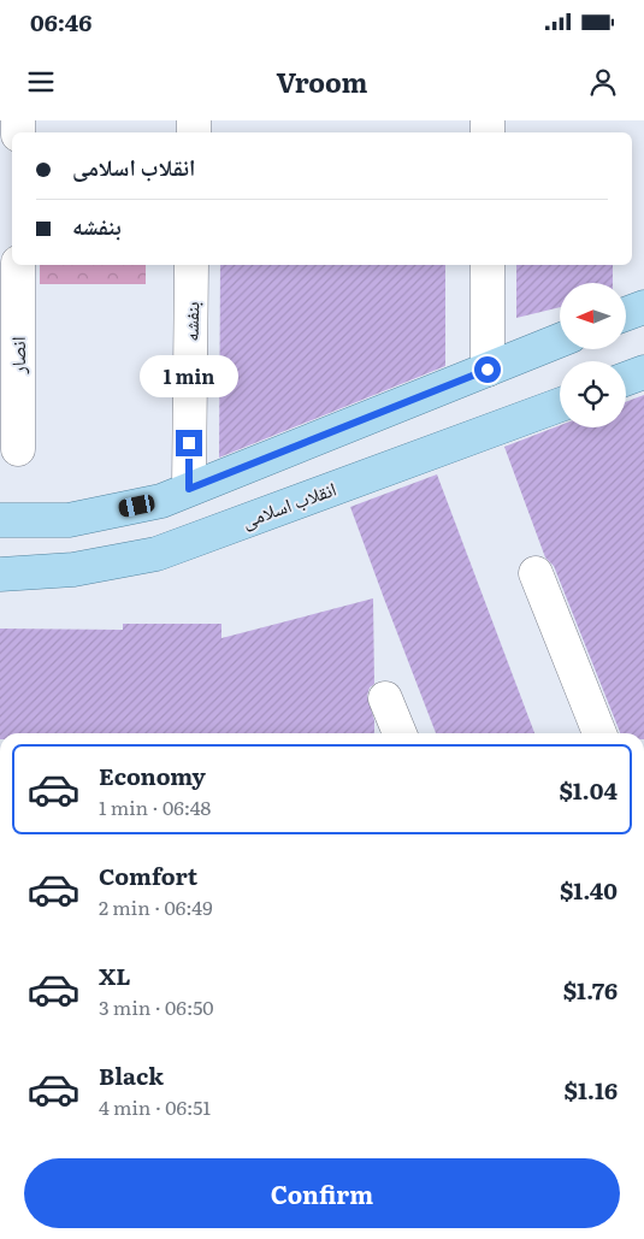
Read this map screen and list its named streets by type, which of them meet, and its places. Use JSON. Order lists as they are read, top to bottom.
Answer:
{
  "streets": {
    "main road": ["انقلاب اسلامی"],
    "street": ["بنفشه", "انصار"]
  },
  "north": "left",
  "page": {
    "status": "06:46",
    "header": "Vroom",
    "banner": ["انقلاب اسلامی", "بنفشه"],
    "bubble": "1 min",
    "list": [
      {
        "name": "Economy",
        "note": "1 min · 06:48",
        "value": "$1.04"
      },
      {
        "name": "Comfort",
        "note": "2 min · 06:49",
        "value": "$1.40"
      },
      {
        "name": "XL",
        "note": "3 min · 06:50",
        "value": "$1.76"
      },
      {
        "name": "Black",
        "note": "4 min · 06:51",
        "value": "$1.16"
      }
    ],
    "buttons": "Confirm"
  }
}
